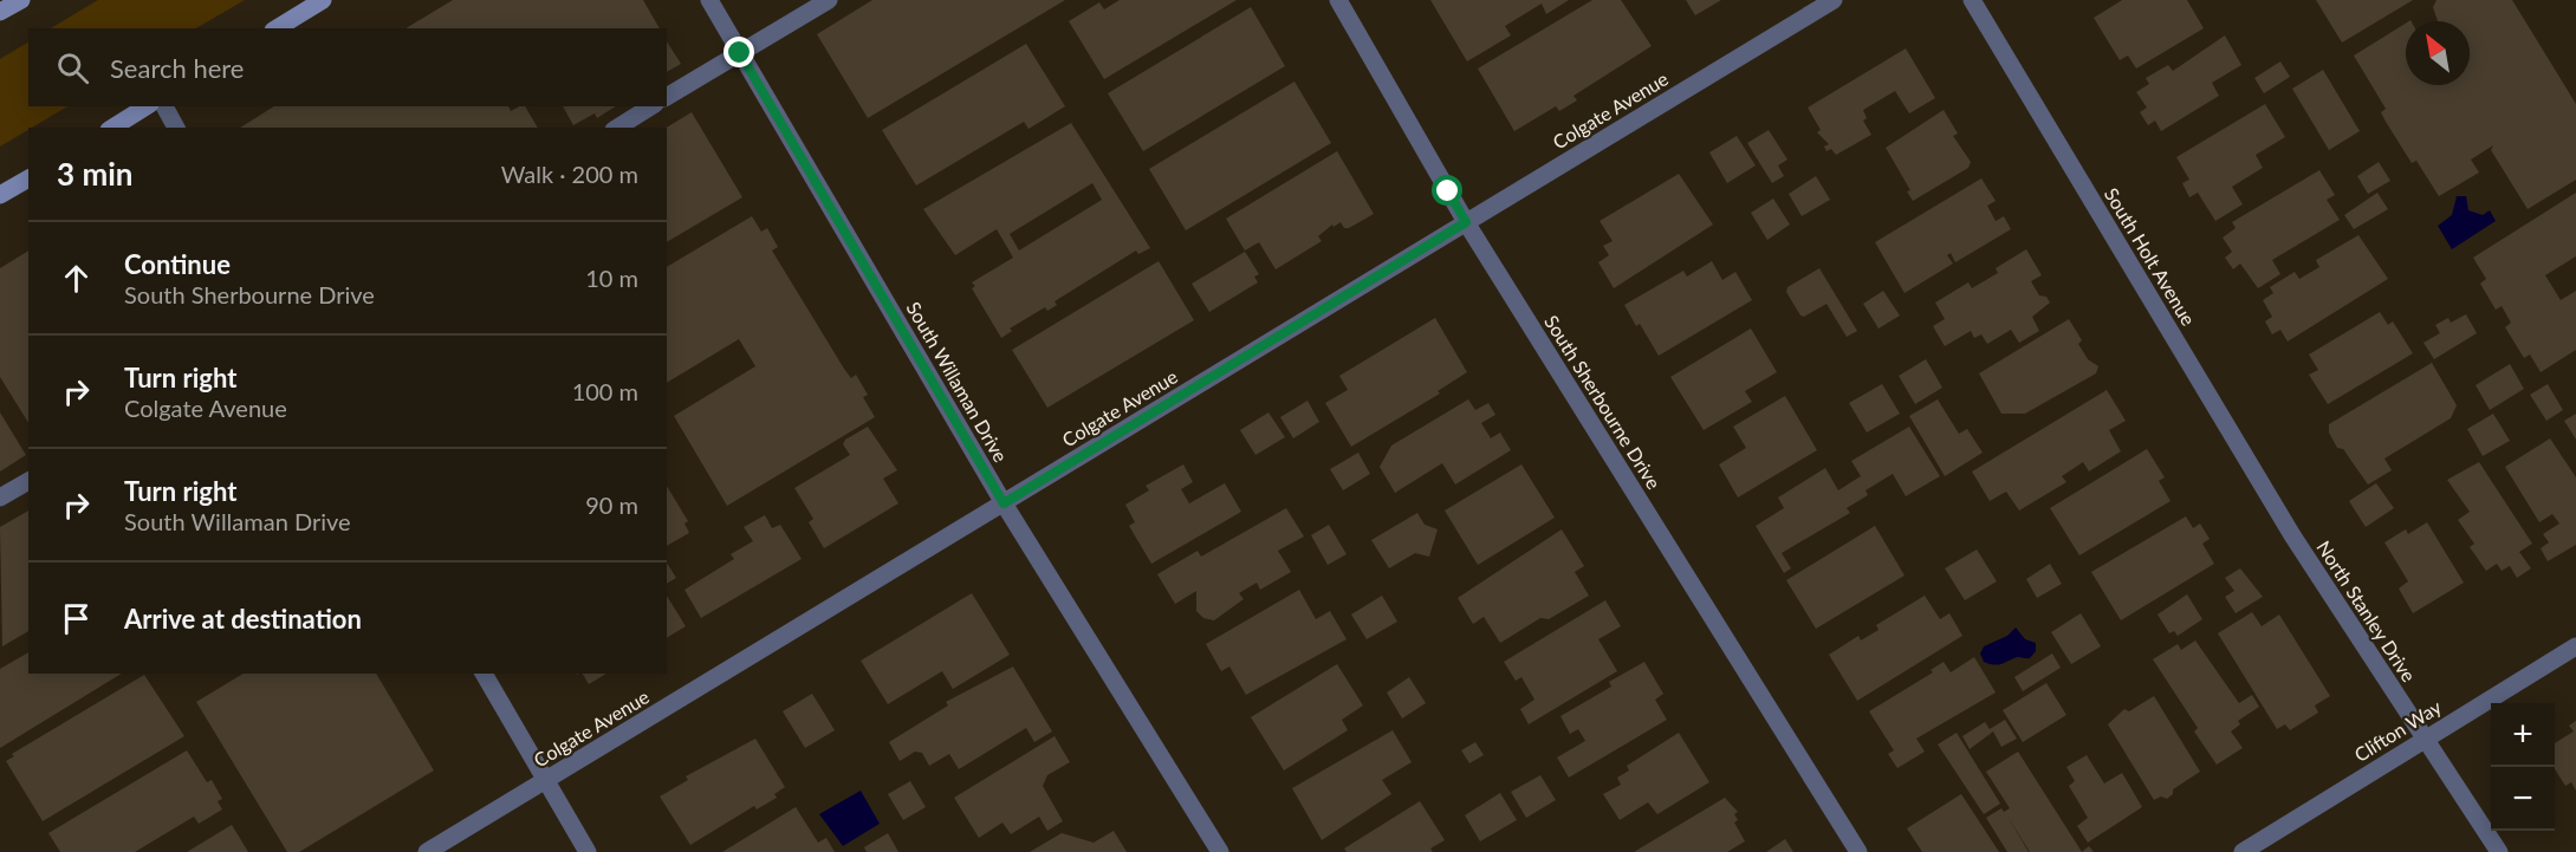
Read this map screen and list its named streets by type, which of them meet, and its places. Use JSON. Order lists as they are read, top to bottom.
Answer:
{
  "streets": {
    "street": [
      "Colgate Avenue",
      "South Holt Avenue",
      "South Willaman Drive",
      "South Sherbourne Drive",
      "North Stanley Drive",
      "Clifton Way"
    ]
  },
  "crossings": [
    ["Colgate Avenue", "South Willaman Drive"],
    ["Colgate Avenue", "South Sherbourne Drive"],
    ["South Holt Avenue", "North Stanley Drive"],
    ["North Stanley Drive", "Clifton Way"]
  ],
  "north": "top left",
  "page": {
    "search": "Search here",
    "heading": ["3 min", "Walk · 200 m"],
    "list": [
      ["Continue", "South Sherbourne Drive", "10 m"],
      ["Turn right", "Colgate Avenue", "100 m"],
      ["Turn right", "South Willaman Drive", "90 m"],
      "Arrive at destination"
    ],
    "map_buttons": ["+", "−"]
  }
}
